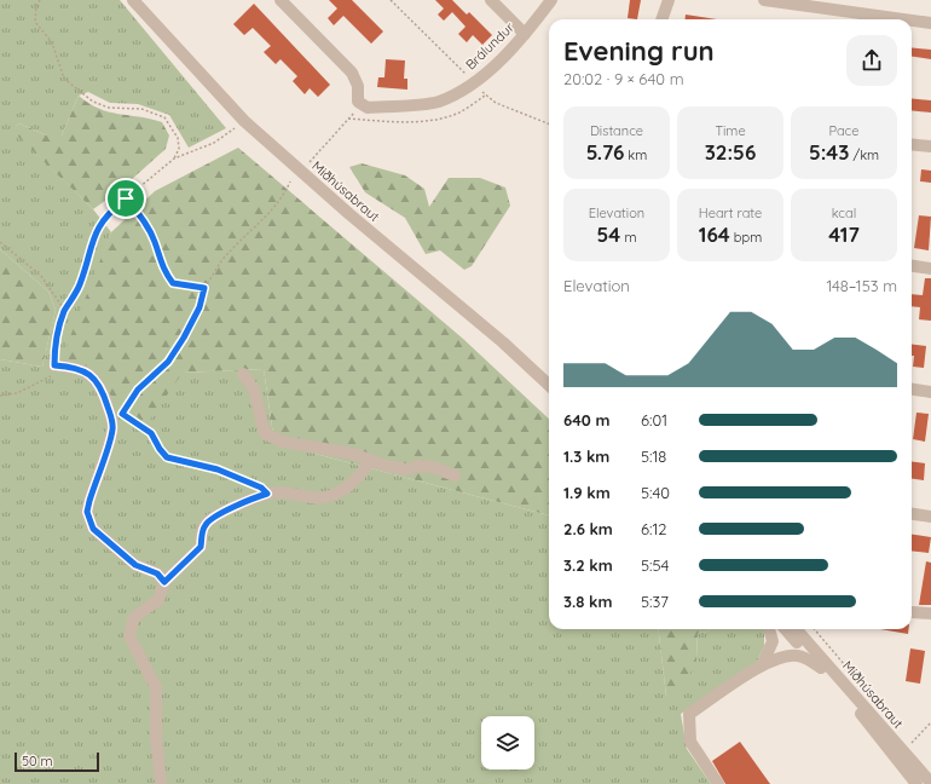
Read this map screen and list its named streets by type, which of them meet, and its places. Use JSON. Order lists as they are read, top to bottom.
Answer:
{
  "streets": {
    "street": ["Brálundur", "Miðhúsabraut"]
  },
  "scale_bar": "50 m",
  "page": {
    "heading": ["Evening run", "20:02 · 9 × 640 m"],
    "stats": [
      ["Distance", "5.76 km"],
      ["Time", "32:56"],
      ["Pace", "5:43 /km"],
      ["Elevation", "54 m"],
      ["Heart rate", "164 bpm"],
      ["kcal", "417"]
    ],
    "chart": ["Elevation", "148–153 m"],
    "list": [
      {
        "name": "640 m",
        "note": "6:01"
      },
      {
        "name": "1.3 km",
        "note": "5:18"
      },
      {
        "name": "1.9 km",
        "note": "5:40"
      },
      {
        "name": "2.6 km",
        "note": "6:12"
      },
      {
        "name": "3.2 km",
        "note": "5:54"
      },
      {
        "name": "3.8 km",
        "note": "5:37"
      }
    ],
    "scale": "50 m"
  }
}
